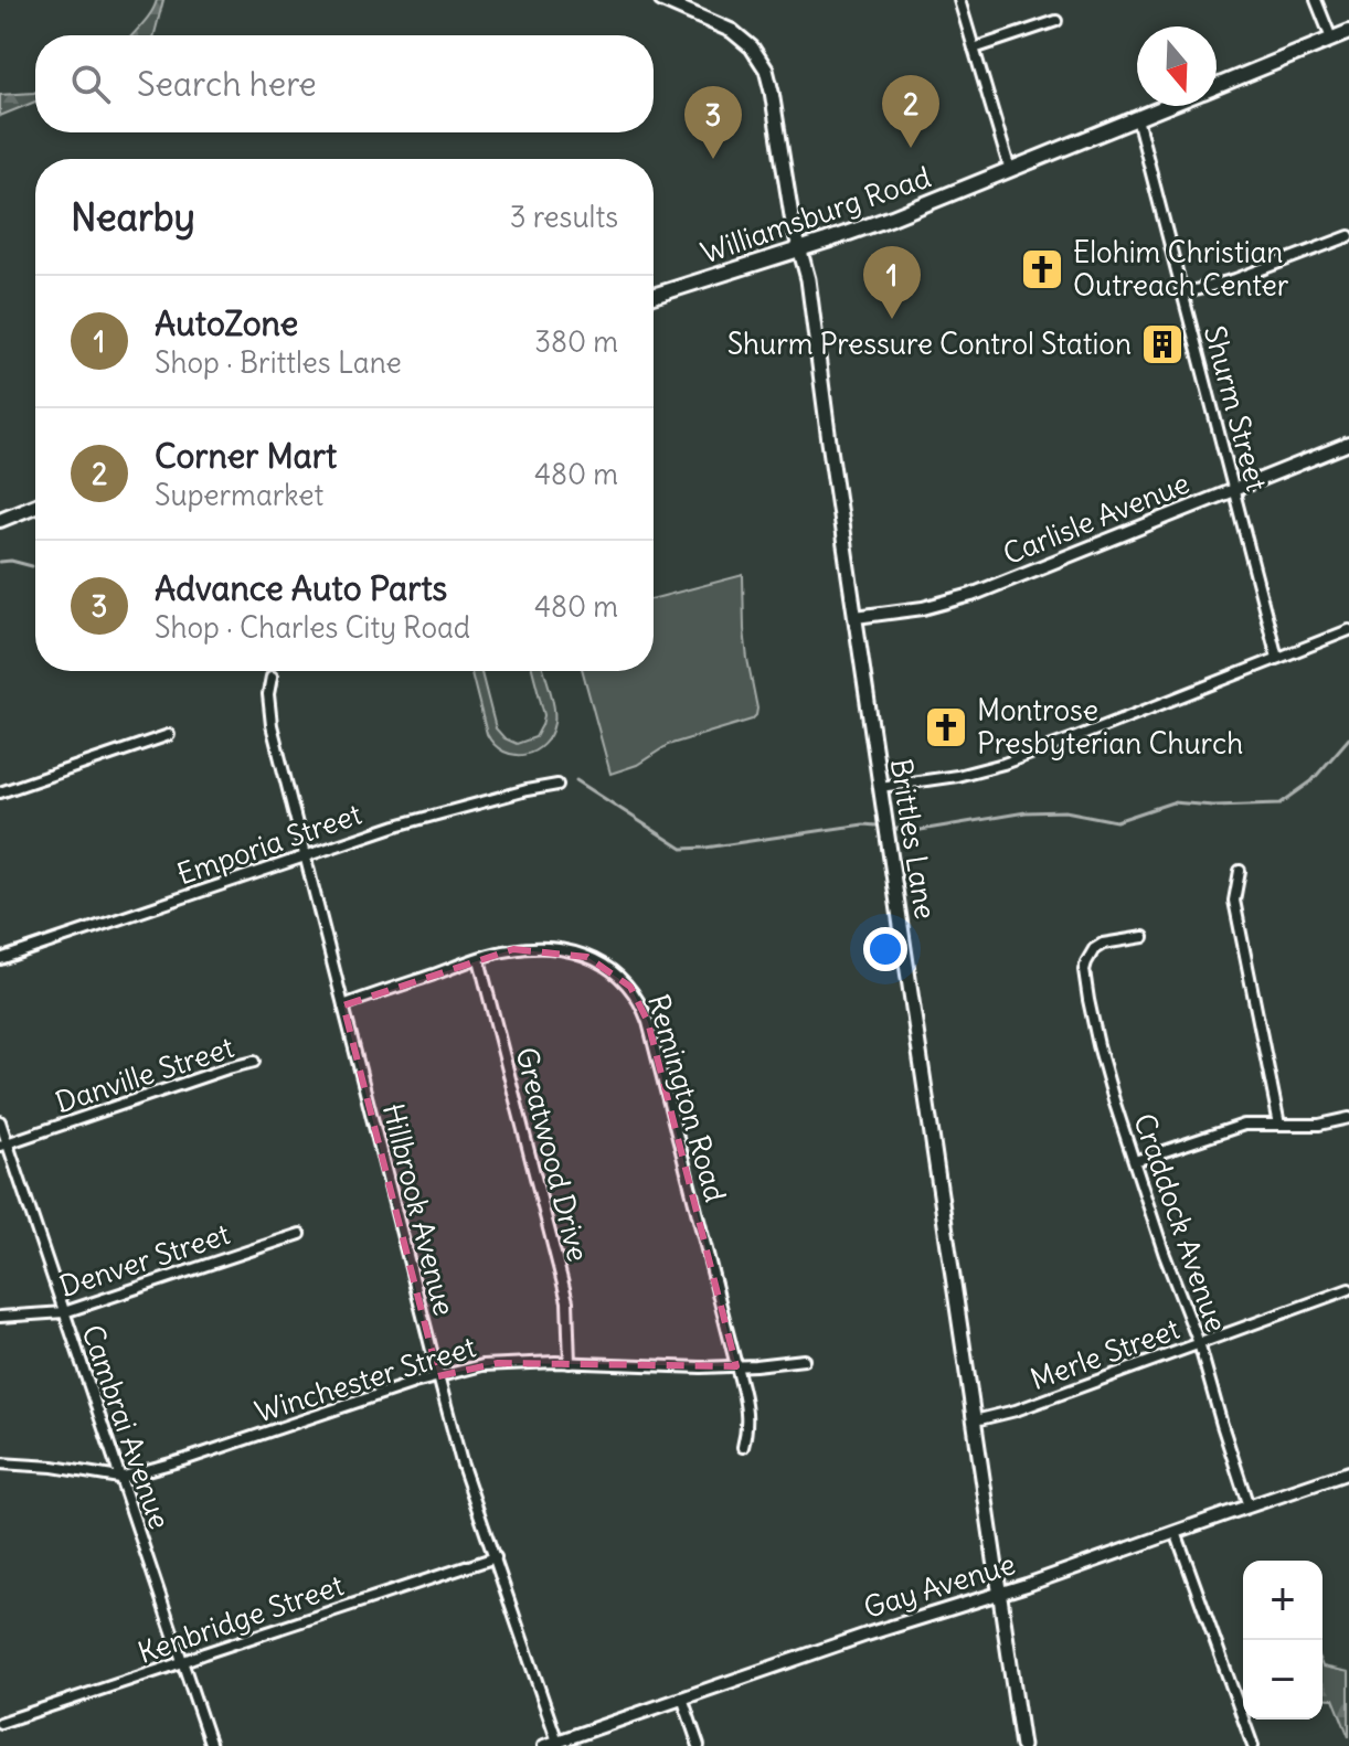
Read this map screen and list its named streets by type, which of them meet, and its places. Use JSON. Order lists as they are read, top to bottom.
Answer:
{
  "streets": {
    "main road": ["Williamsburg Road", "Brittles Lane"],
    "street": [
      "Shurm Street",
      "Carlisle Avenue",
      "Emporia Street",
      "Danville Street",
      "Remington Road",
      "Greatwood Drive",
      "Hillbrook Avenue",
      "Craddock Avenue",
      "Denver Street",
      "Merle Street",
      "Winchester Street",
      "Cambrai Avenue",
      "Gay Avenue",
      "Kenbridge Street"
    ]
  },
  "crossings": [
    ["Williamsburg Road", "Shurm Street"],
    ["Williamsburg Road", "Brittles Lane"],
    ["Shurm Street", "Carlisle Avenue"],
    ["Carlisle Avenue", "Brittles Lane"],
    ["Brittles Lane", "Merle Street"],
    ["Brittles Lane", "Gay Avenue"],
    ["Emporia Street", "Hillbrook Avenue"],
    ["Danville Street", "Cambrai Avenue"],
    ["Remington Road", "Greatwood Drive"],
    ["Remington Road", "Hillbrook Avenue"],
    ["Remington Road", "Winchester Street"],
    ["Greatwood Drive", "Winchester Street"],
    ["Hillbrook Avenue", "Winchester Street"],
    ["Hillbrook Avenue", "Gay Avenue"],
    ["Hillbrook Avenue", "Kenbridge Street"],
    ["Craddock Avenue", "Merle Street"],
    ["Craddock Avenue", "Gay Avenue"],
    ["Denver Street", "Cambrai Avenue"],
    ["Winchester Street", "Cambrai Avenue"],
    ["Cambrai Avenue", "Kenbridge Street"]
  ],
  "places": {
    "church": ["Elohim Christian Outreach Center", "Montrose Presbyterian Church"],
    "building": ["Shurm Pressure Control Station"]
  },
  "north": "bottom",
  "page": {
    "search": "Search here",
    "pins": ["2", "3", "1"],
    "heading": ["Nearby", "3 results"],
    "list": [
      {
        "mark": "1",
        "name": "AutoZone",
        "note": "Shop · Brittles Lane",
        "value": "380 m"
      },
      {
        "mark": "2",
        "name": "Corner Mart",
        "note": "Supermarket",
        "value": "480 m"
      },
      {
        "mark": "3",
        "name": "Advance Auto Parts",
        "note": "Shop · Charles City Road",
        "value": "480 m"
      }
    ],
    "map_buttons": ["+", "−"]
  }
}
